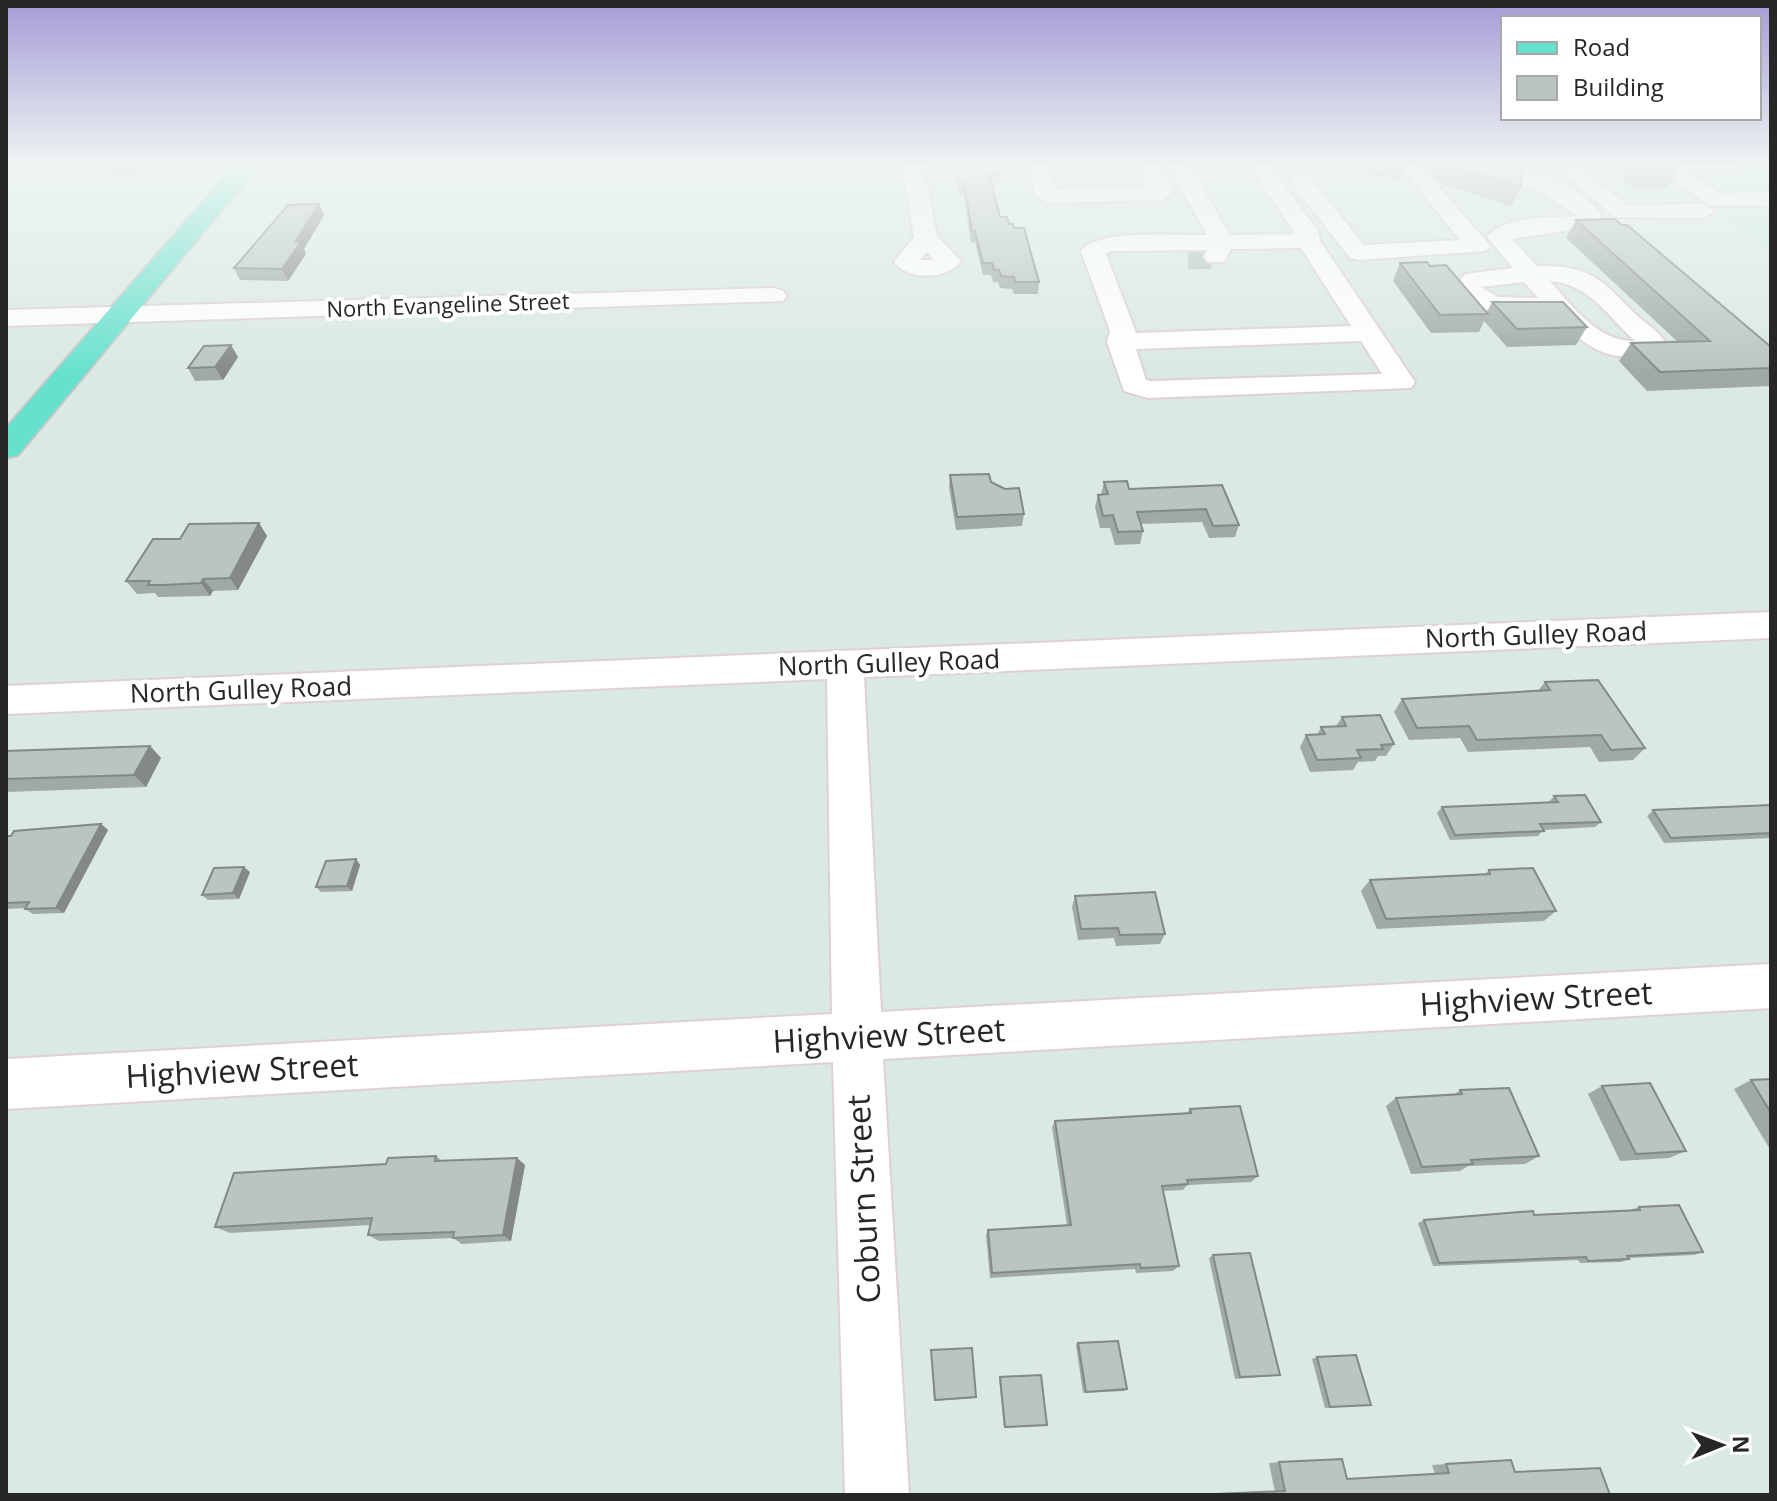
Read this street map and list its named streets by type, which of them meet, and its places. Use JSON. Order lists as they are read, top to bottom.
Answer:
{
  "streets": {
    "street": [
      "North Evangeline Street",
      "North Gulley Road",
      "Highview Street",
      "Coburn Street"
    ]
  },
  "crossings": [
    ["North Gulley Road", "Coburn Street"],
    ["Highview Street", "Coburn Street"]
  ],
  "legend": ["Road", "Building"],
  "north": "right"
}
